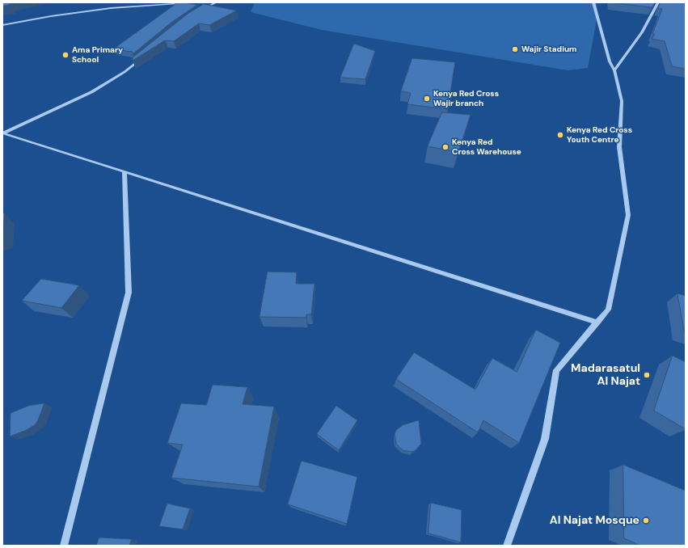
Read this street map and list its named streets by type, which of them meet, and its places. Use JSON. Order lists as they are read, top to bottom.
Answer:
{
  "places": [
    "Wajir Stadium",
    "Ama Primary School",
    "Kenya Red Cross Wajir branch",
    "Kenya Red Cross Youth Centre",
    "Kenya Red Cross Warehouse",
    "Madarasatul Al Najat",
    "Al Najat Mosque"
  ]
}
